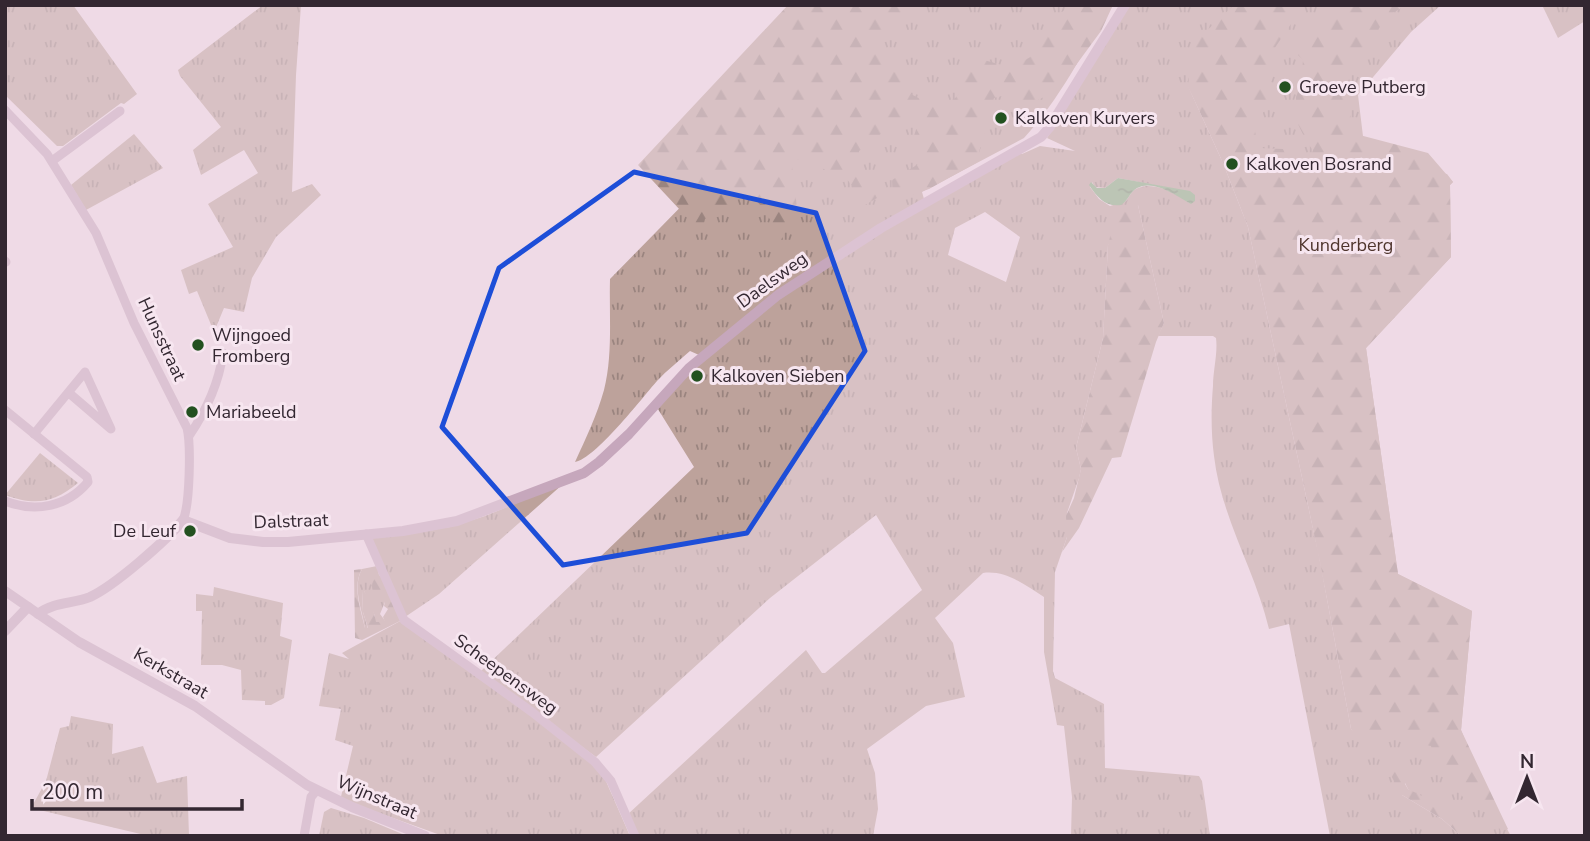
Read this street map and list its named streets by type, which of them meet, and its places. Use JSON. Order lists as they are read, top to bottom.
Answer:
{
  "streets": {
    "street": [
      "Daelsweg",
      "Hunsstraat",
      "Dalstraat",
      "Kerkstraat",
      "Scheepensweg",
      "Wijnstraat"
    ]
  },
  "crossings": [
    ["Daelsweg", "Dalstraat"],
    ["Hunsstraat", "Dalstraat"],
    ["Dalstraat", "Scheepensweg"],
    ["Kerkstraat", "Wijnstraat"]
  ],
  "parks": ["Kunderberg"],
  "places": [
    "Groeve Putberg",
    "Kalkoven Kurvers",
    "Kalkoven Bosrand",
    "Wijngoed Fromberg",
    "Kalkoven Sieben",
    "Mariabeeld",
    "De Leuf"
  ],
  "scale_bar": "200 m",
  "north": "top"
}
